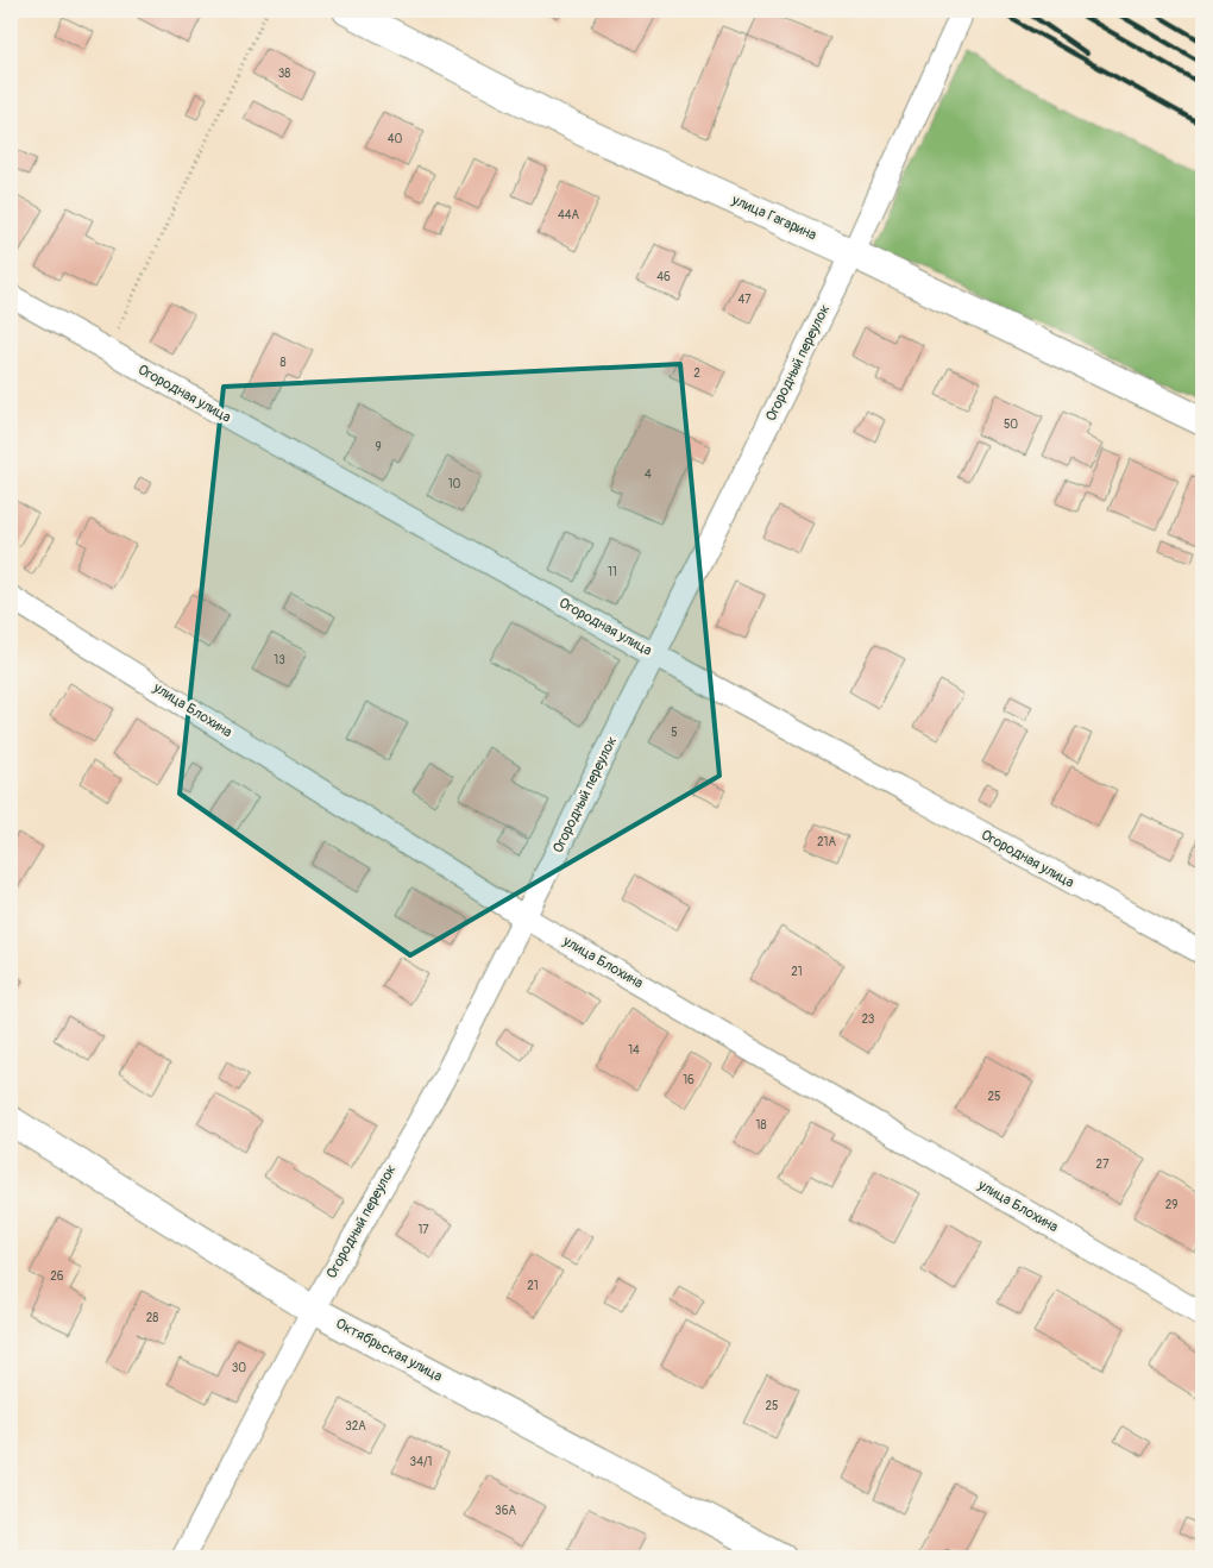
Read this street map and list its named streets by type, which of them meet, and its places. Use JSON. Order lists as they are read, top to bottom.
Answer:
{
  "streets": {
    "street": [
      "улица Гагарина",
      "Огородный переулок",
      "Огородная улица",
      "улица Блохина",
      "Октябрьская улица"
    ]
  },
  "crossings": [
    ["улица Гагарина", "Огородный переулок"],
    ["Огородный переулок", "Огородная улица"],
    ["Огородный переулок", "улица Блохина"],
    ["Огородный переулок", "Октябрьская улица"]
  ],
  "house_numbers": [
    "38",
    "40",
    "44А",
    "46",
    "47",
    "8",
    "2",
    "50",
    "9",
    "4",
    "10",
    "11",
    "13",
    "5",
    "21А",
    "21",
    "23",
    "14",
    "16",
    "25",
    "18",
    "27",
    "29",
    "17",
    "26",
    "21",
    "28",
    "30",
    "25",
    "32А",
    "34/1",
    "36А"
  ]
}
